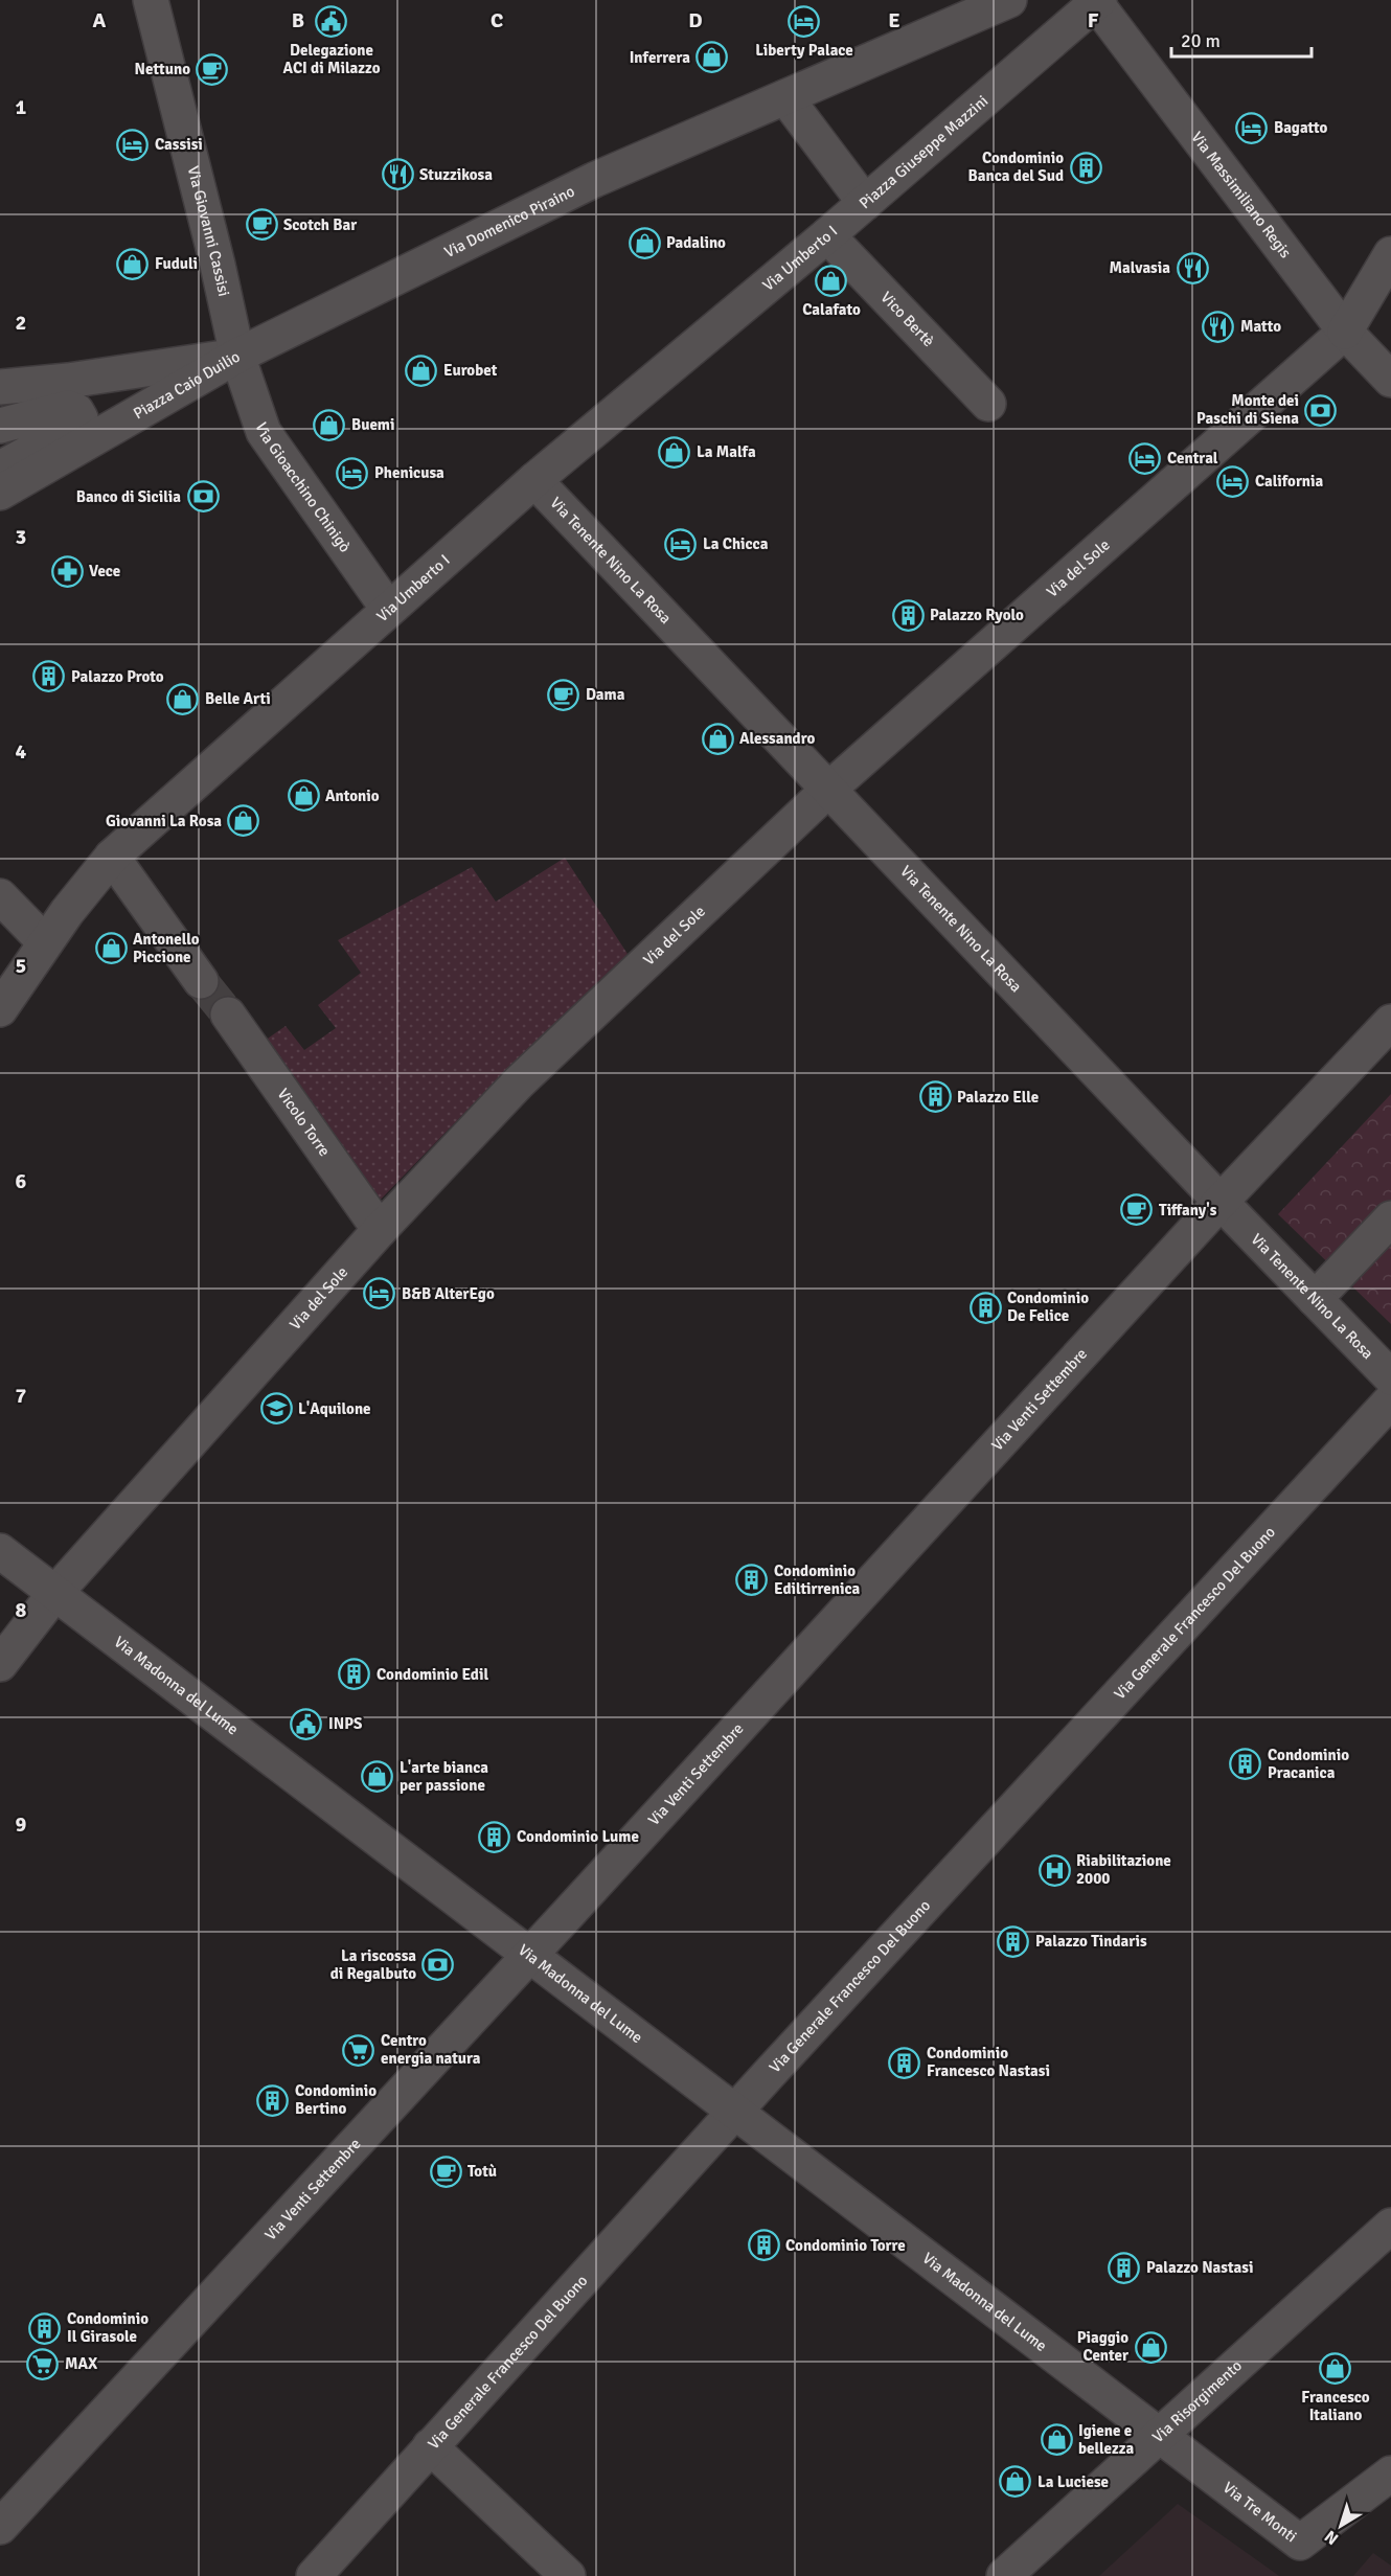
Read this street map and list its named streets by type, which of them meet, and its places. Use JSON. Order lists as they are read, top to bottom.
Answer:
{
  "streets": {
    "street": [
      "Piazza Giuseppe Mazzini",
      "Via Massimiliano Regis",
      "Via Domenico Piraino",
      "Via Giovanni Cassisi",
      "Via Umberto I",
      "Vico Bertè",
      "Piazza Caio Duilio",
      "Via Gioacchino Chinigò",
      "Via Tenente Nino La Rosa",
      "Via del Sole",
      "Vicolo Torre",
      "Via Venti Settembre",
      "Via Generale Francesco Del Buono",
      "Via Madonna del Lume",
      "Via Risorgimento",
      "Via Tre Monti"
    ]
  },
  "crossings": [
    ["Piazza Giuseppe Mazzini", "Via Massimiliano Regis"],
    ["Piazza Giuseppe Mazzini", "Via Domenico Piraino"],
    ["Piazza Giuseppe Mazzini", "Via Umberto I"],
    ["Via Massimiliano Regis", "Via del Sole"],
    ["Via Domenico Piraino", "Via Giovanni Cassisi"],
    ["Via Domenico Piraino", "Piazza Caio Duilio"],
    ["Via Domenico Piraino", "Via Gioacchino Chinigò"],
    ["Via Giovanni Cassisi", "Piazza Caio Duilio"],
    ["Via Giovanni Cassisi", "Via Gioacchino Chinigò"],
    ["Via Umberto I", "Vico Bertè"],
    ["Via Umberto I", "Via Gioacchino Chinigò"],
    ["Via Umberto I", "Via Tenente Nino La Rosa"],
    ["Piazza Caio Duilio", "Via Gioacchino Chinigò"],
    ["Via Tenente Nino La Rosa", "Via del Sole"],
    ["Via Tenente Nino La Rosa", "Via Venti Settembre"],
    ["Via del Sole", "Vicolo Torre"],
    ["Via del Sole", "Via Madonna del Lume"],
    ["Via Venti Settembre", "Via Madonna del Lume"],
    ["Via Generale Francesco Del Buono", "Via Madonna del Lume"],
    ["Via Madonna del Lume", "Via Risorgimento"],
    ["Via Madonna del Lume", "Via Tre Monti"],
    ["Via Risorgimento", "Via Tre Monti"]
  ],
  "places": {
    "public building": ["Delegazione ACI di Milazzo", "INPS"],
    "hotel": [
      "Liberty Palace",
      "Bagatto",
      "Cassisi",
      "Central",
      "Phenicusa",
      "California",
      "La Chicca",
      "B&B AlterEgo"
    ],
    "shop": [
      "Inferrera",
      "Padalino",
      "Fuduli",
      "Calafato",
      "Eurobet",
      "Buemi",
      "La Malfa",
      "Belle Arti",
      "Alessandro",
      "Antonio",
      "Giovanni La Rosa",
      "Antonello Piccione",
      "L'arte bianca per passione",
      "Piaggio Center",
      "Francesco Italiano",
      "Igiene e bellezza",
      "La Luciese"
    ],
    "cafe": [
      "Nettuno",
      "Scotch Bar",
      "Dama",
      "Tiffany's",
      "Totù"
    ],
    "building": [
      "Condominio Banca del Sud",
      "Palazzo Ryolo",
      "Palazzo Proto",
      "Palazzo Elle",
      "Condominio De Felice",
      "Condominio Ediltirrenica",
      "Condominio Edil",
      "Condominio Pracanica",
      "Condominio Lume",
      "Palazzo Tindaris",
      "Condominio Francesco Nastasi",
      "Condominio Bertino",
      "Condominio Torre",
      "Palazzo Nastasi",
      "Condominio Il Girasole"
    ],
    "restaurant": ["Stuzzikosa", "Malvasia", "Matto"],
    "bank": ["Monte dei Paschi di Siena", "Banco di Sicilia", "La riscossa di Regalbuto"],
    "pharmacy": ["Vece"],
    "school or university": ["L'Aquilone"],
    "hospital": ["Riabilitazione 2000"],
    "supermarket": ["Centro energia natura", "MAX"]
  },
  "scale_bar": "20 m",
  "north": "bottom left",
  "grid": {
    "columns": [
      "A",
      "B",
      "C",
      "D",
      "E",
      "F"
    ],
    "rows": [
      "1",
      "2",
      "3",
      "4",
      "5",
      "6",
      "7",
      "8",
      "9"
    ]
  }
}
